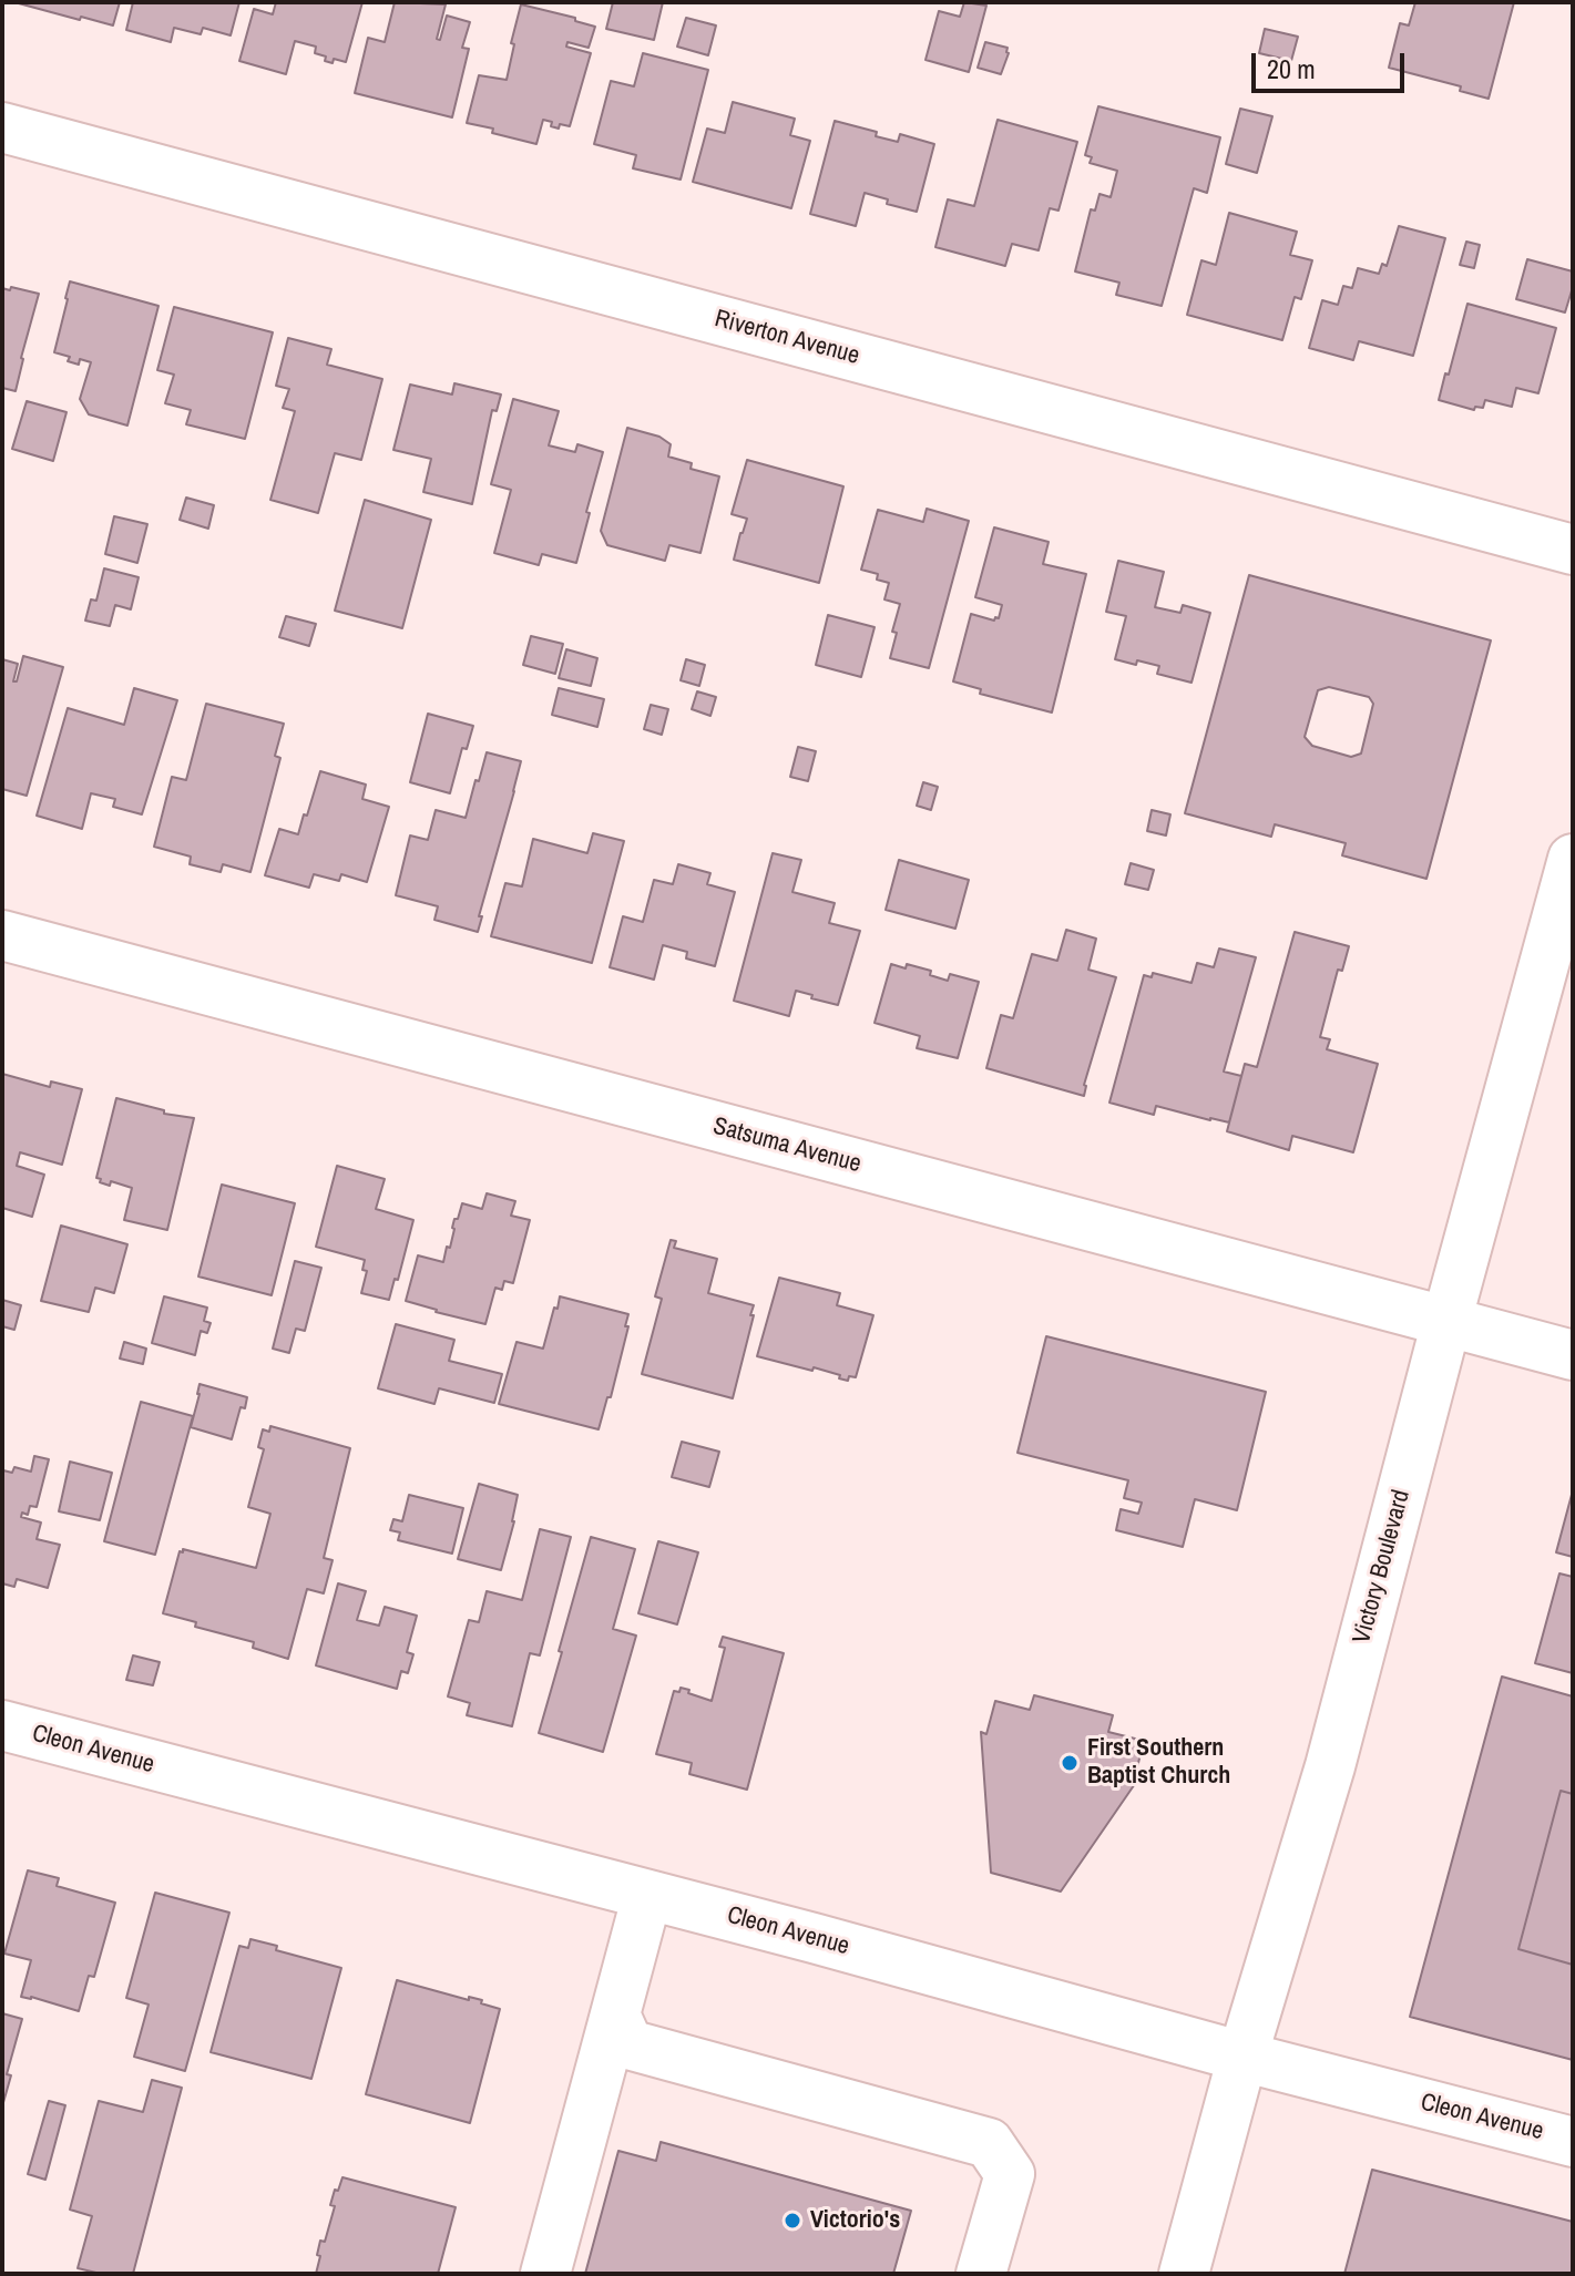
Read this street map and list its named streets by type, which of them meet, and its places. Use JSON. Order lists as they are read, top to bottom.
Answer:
{
  "streets": {
    "street": [
      "Riverton Avenue",
      "Satsuma Avenue",
      "Victory Boulevard",
      "Cleon Avenue"
    ]
  },
  "crossings": [
    ["Satsuma Avenue", "Victory Boulevard"],
    ["Victory Boulevard", "Cleon Avenue"]
  ],
  "places": ["First Southern Baptist Church", "Victorio's"],
  "scale_bar": "20 m"
}
